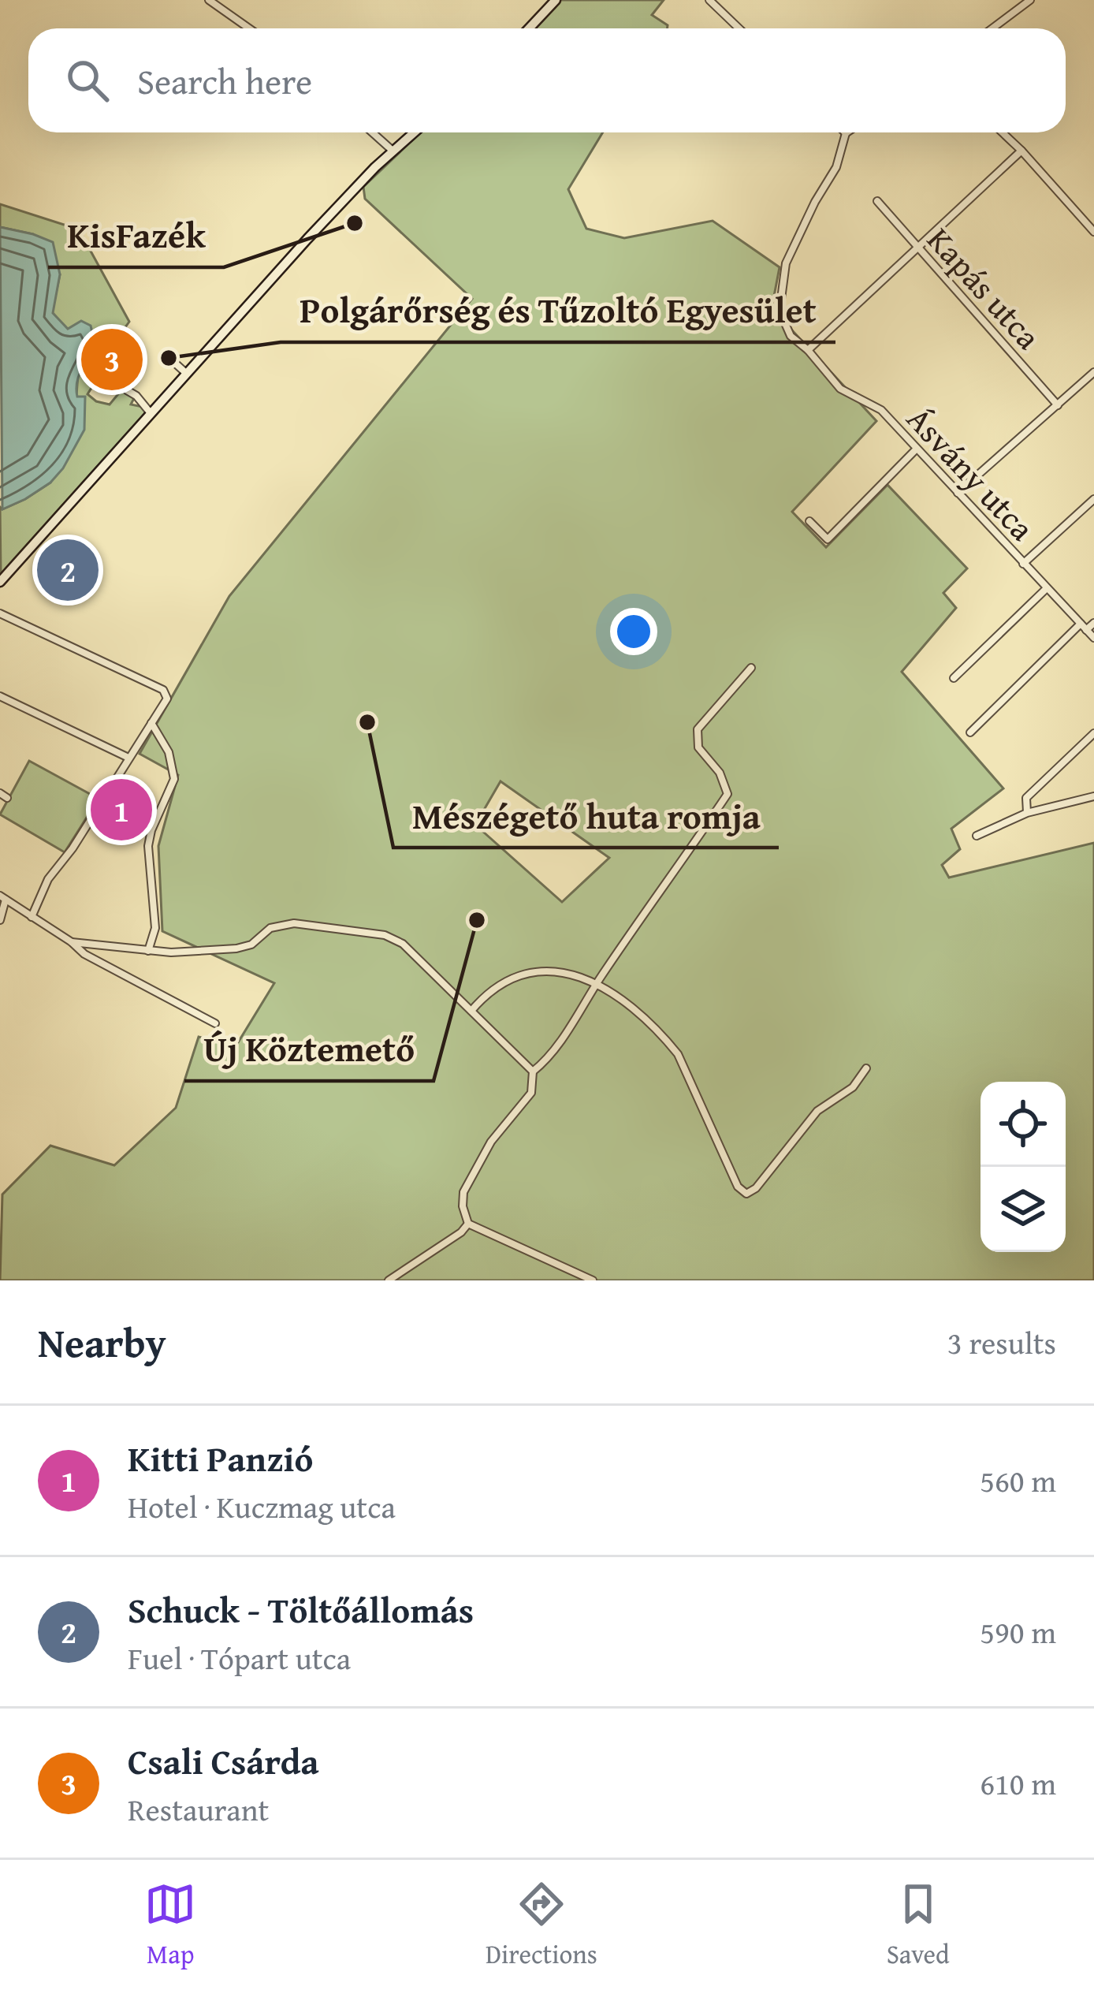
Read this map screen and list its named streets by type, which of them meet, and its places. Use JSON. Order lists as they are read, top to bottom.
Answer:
{
  "streets": {
    "street": ["Kapás utca", "Ásvány utca"]
  },
  "places": [
    "KisFazék",
    "Polgárőrség és Tűzoltó Egyesület",
    "Mészégető huta romja",
    "Új Köztemető"
  ],
  "page": {
    "search": "Search here",
    "pins": ["3", "2", "1"],
    "heading": ["Nearby", "3 results"],
    "list": [
      {
        "mark": "1",
        "name": "Kitti Panzió",
        "note": "Hotel · Kuczmag utca",
        "value": "560 m"
      },
      {
        "mark": "2",
        "name": "Schuck - Töltőállomás",
        "note": "Fuel · Tópart utca",
        "value": "590 m"
      },
      {
        "mark": "3",
        "name": "Csali Csárda",
        "note": "Restaurant",
        "value": "610 m"
      }
    ],
    "nav": ["Map", "Directions", "Saved"]
  }
}
